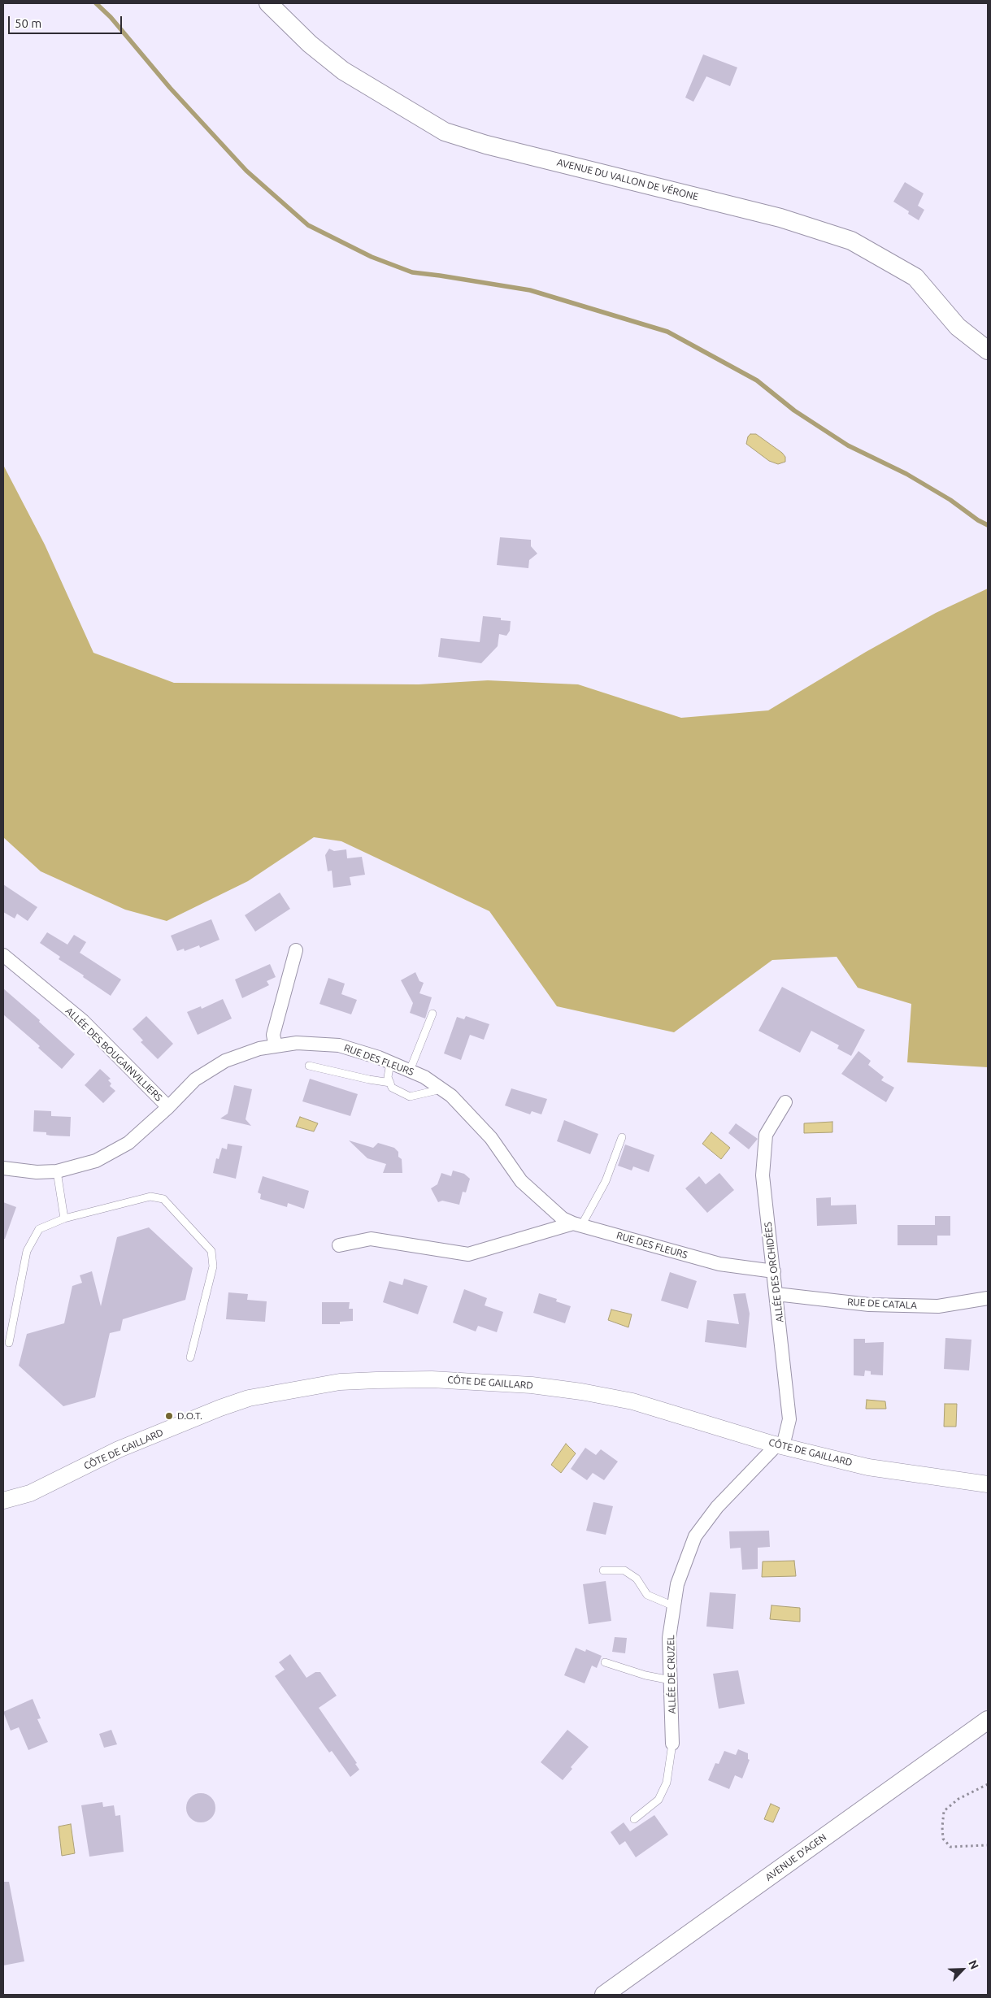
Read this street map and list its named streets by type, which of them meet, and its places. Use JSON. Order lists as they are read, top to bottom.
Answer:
{
  "streets": {
    "main road": ["AVENUE DU VALLON DE VÉRONE", "AVENUE D'AGEN"],
    "street": [
      "ALLÉE DES BOUGAINVILLIERS",
      "RUE DES FLEURS",
      "ALLÉE DES ORCHIDÉES",
      "RUE DE CATALA",
      "CÔTE DE GAILLARD",
      "ALLÉE DE CRUZEL"
    ]
  },
  "crossings": [
    ["ALLÉE DES BOUGAINVILLIERS", "RUE DES FLEURS"],
    ["RUE DES FLEURS", "ALLÉE DES ORCHIDÉES"],
    ["ALLÉE DES ORCHIDÉES", "RUE DE CATALA"],
    ["ALLÉE DES ORCHIDÉES", "CÔTE DE GAILLARD"],
    ["ALLÉE DES ORCHIDÉES", "ALLÉE DE CRUZEL"],
    ["CÔTE DE GAILLARD", "ALLÉE DE CRUZEL"]
  ],
  "places": ["D.O.T."],
  "scale_bar": "50 m",
  "north": "top right"
}
